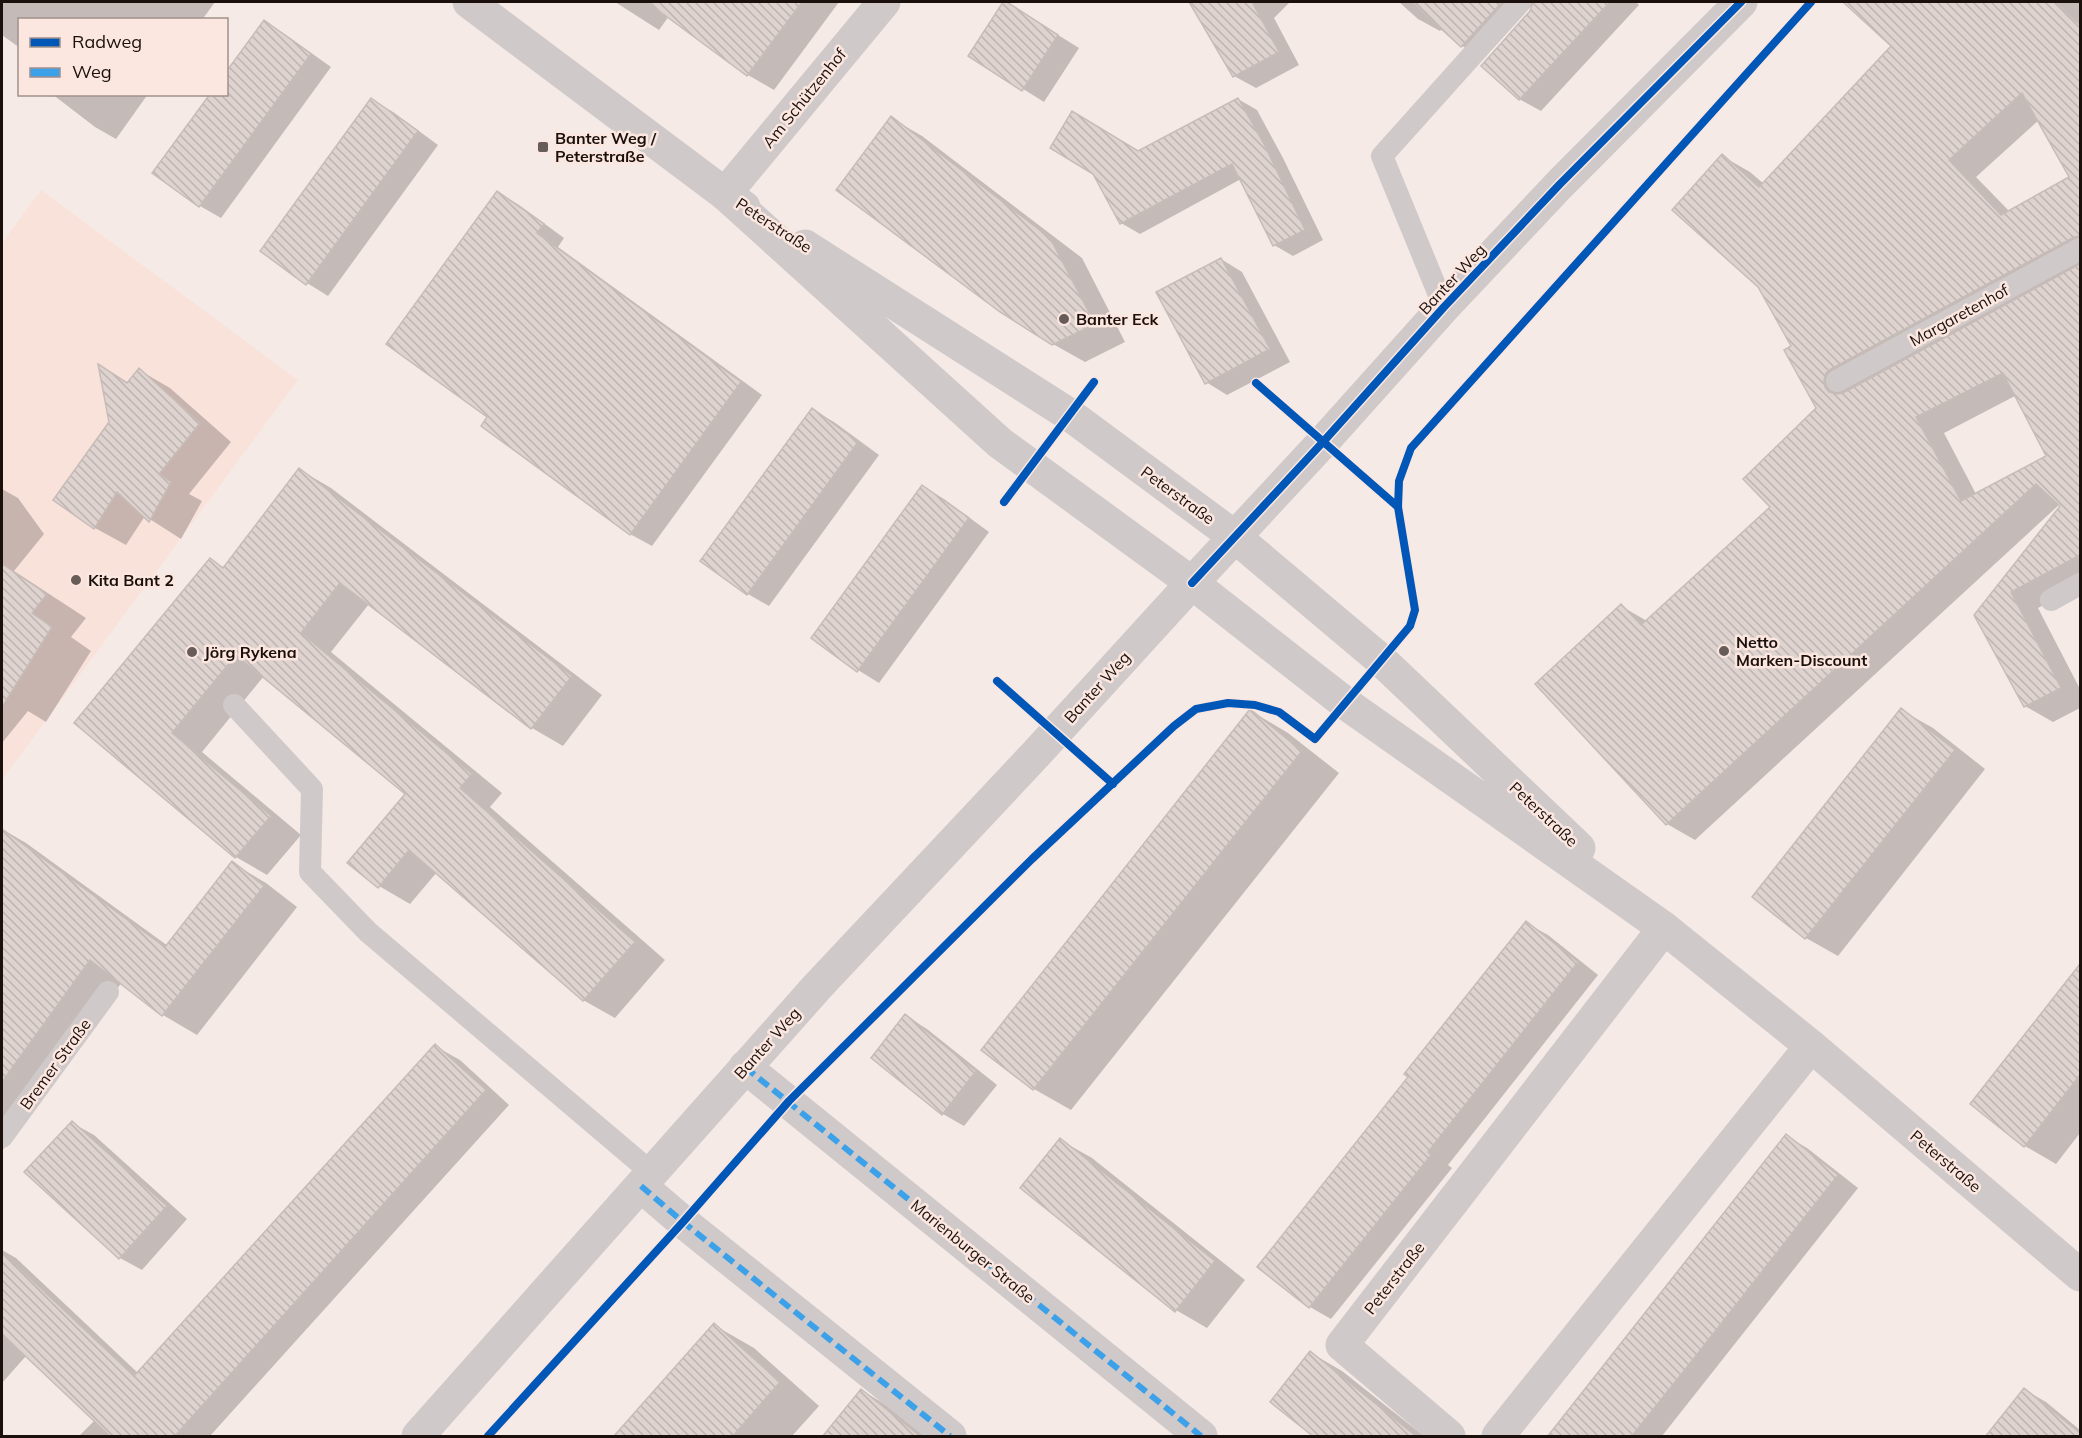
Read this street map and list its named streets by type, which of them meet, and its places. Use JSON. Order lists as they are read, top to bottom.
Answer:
{
  "streets": {
    "main road": [
      "Am Schützenhof",
      "Peterstraße",
      "Banter Weg",
      "Marienburger Straße"
    ],
    "lane": ["Margaretenhof", "Bremer Straße"]
  },
  "crossings": [
    ["Am Schützenhof", "Peterstraße"],
    ["Peterstraße", "Banter Weg"],
    ["Banter Weg", "Marienburger Straße"]
  ],
  "places": {
    "transit": ["Banter Weg / Peterstraße"],
    "other": [
      "Banter Eck",
      "Kita Bant 2",
      "Netto Marken-Discount",
      "Jörg Rykena"
    ]
  },
  "legend": ["Radweg", "Weg"]
}
